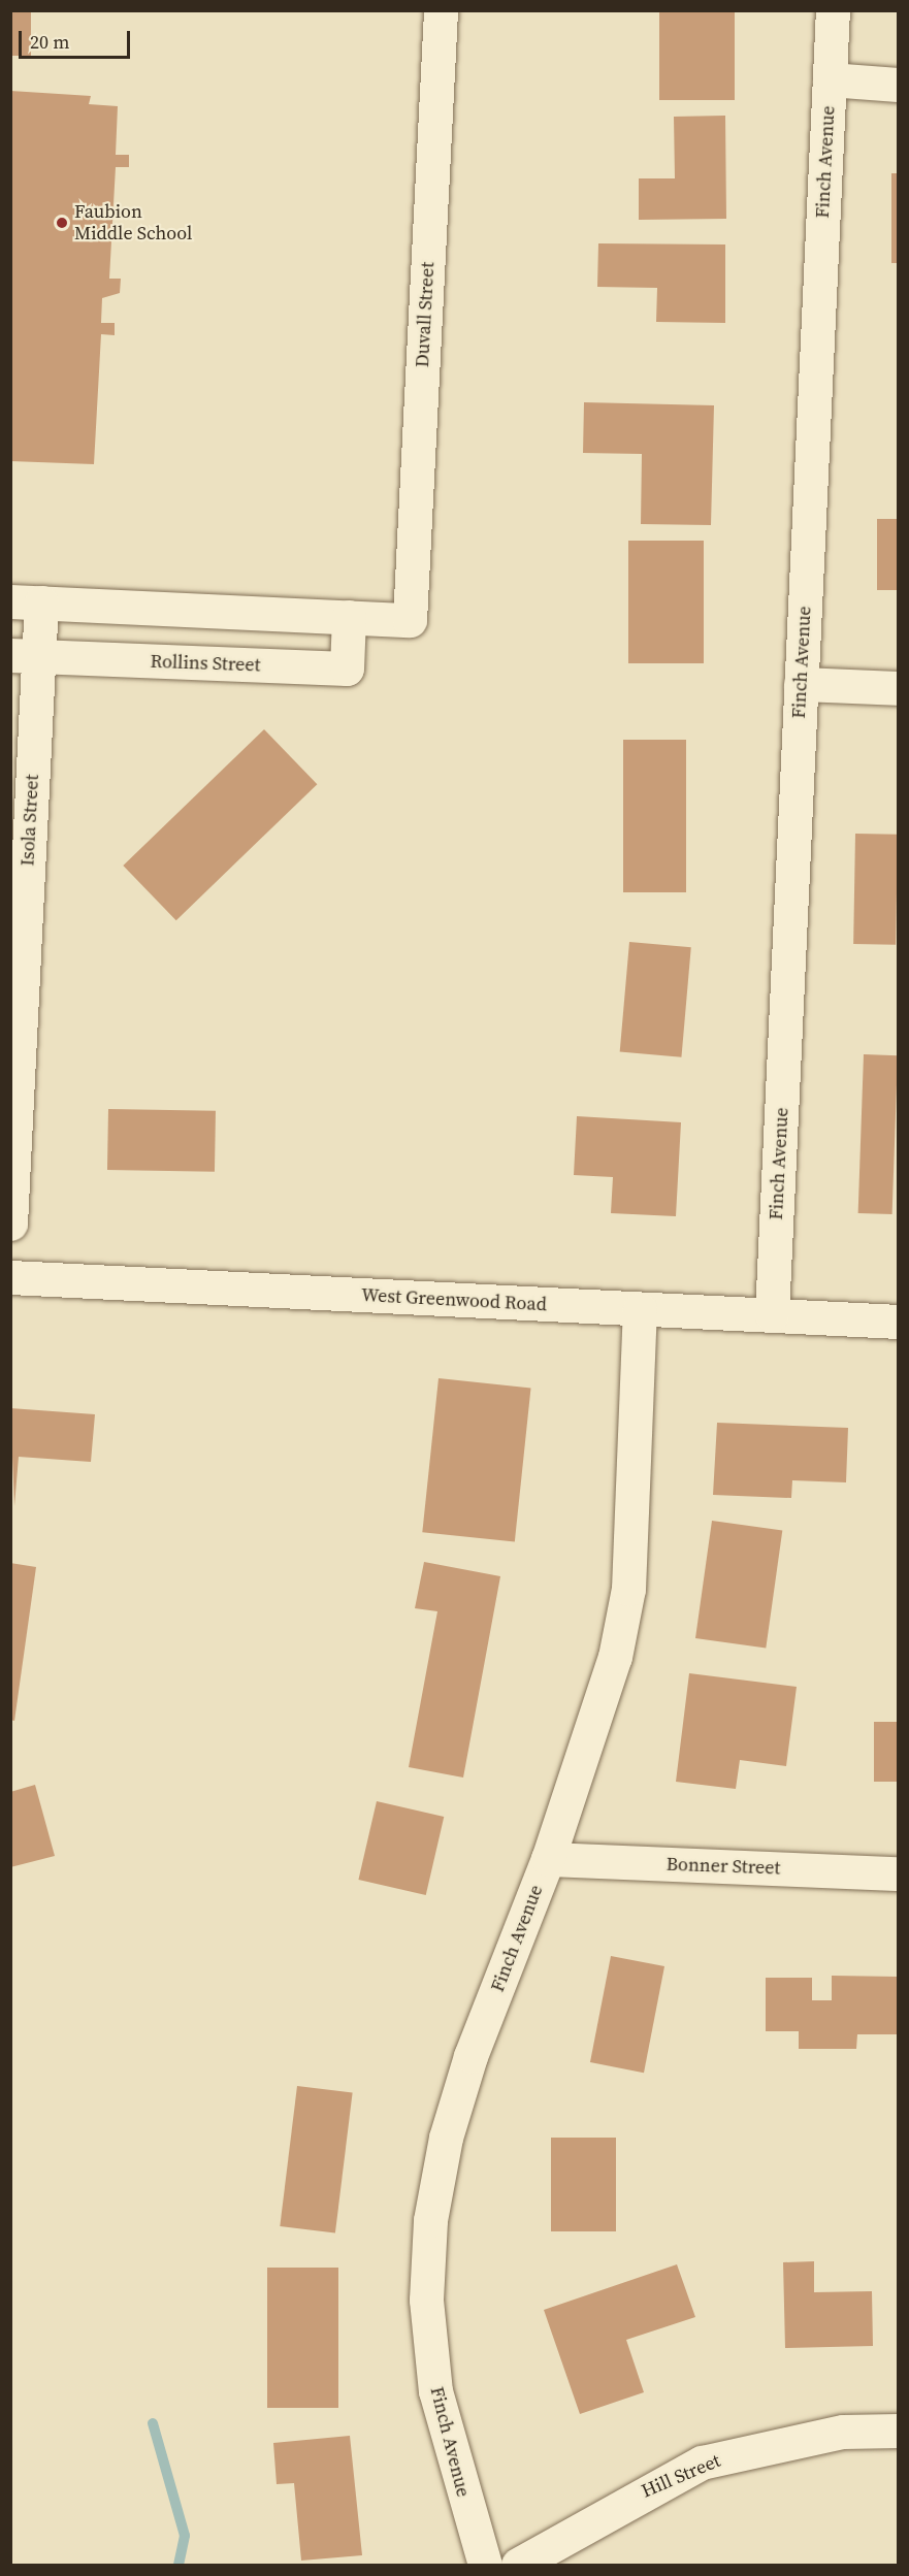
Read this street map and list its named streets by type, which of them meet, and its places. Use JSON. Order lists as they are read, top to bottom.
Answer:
{
  "streets": {
    "street": [
      "Finch Avenue",
      "Duvall Street",
      "Rollins Street",
      "Isola Street",
      "West Greenwood Road",
      "Bonner Street",
      "Hill Street"
    ]
  },
  "crossings": [
    ["Finch Avenue", "West Greenwood Road"],
    ["Finch Avenue", "Bonner Street"],
    ["Duvall Street", "Rollins Street"],
    ["Rollins Street", "Isola Street"]
  ],
  "places": ["Faubion Middle School"],
  "scale_bar": "20 m"
}
